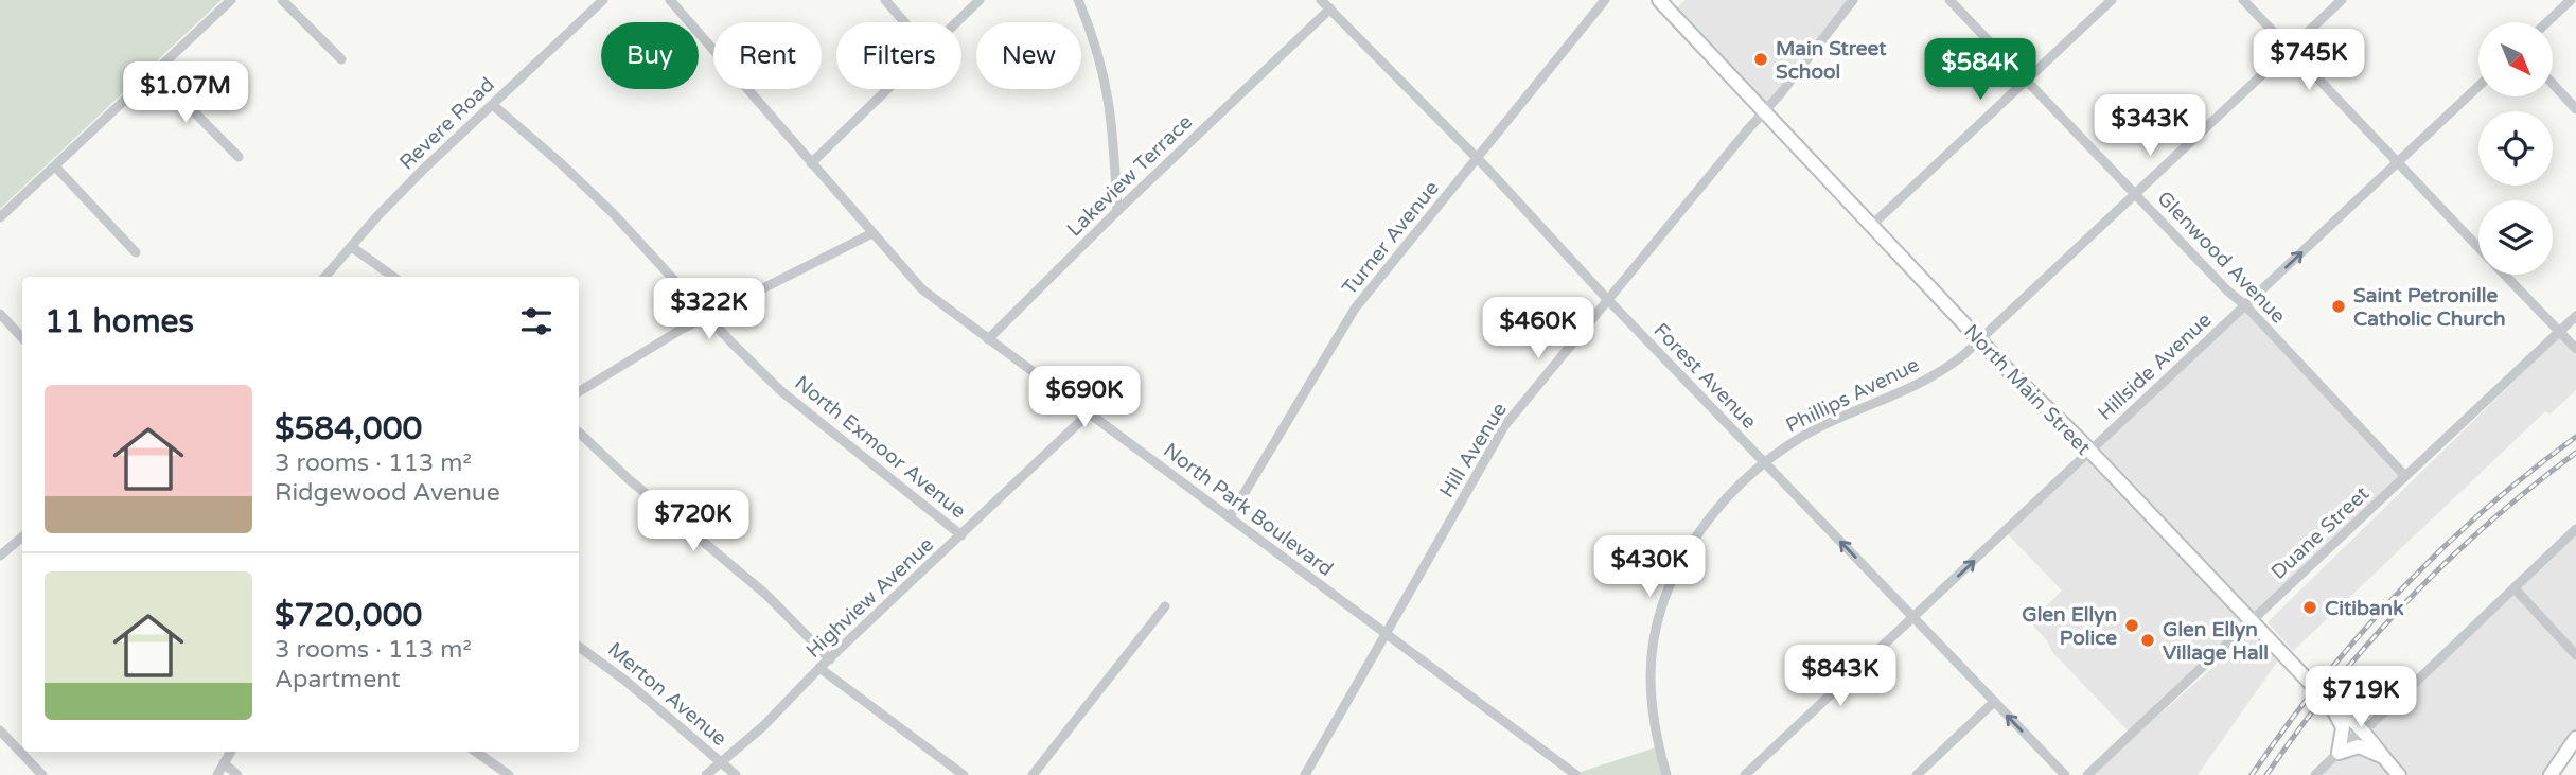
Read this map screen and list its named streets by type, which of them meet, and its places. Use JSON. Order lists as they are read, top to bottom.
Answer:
{
  "streets": {
    "street": [
      "Revere Road",
      "Lakeview Terrace",
      "Turner Avenue",
      "Glenwood Avenue",
      "Hillside Avenue",
      "Forest Avenue",
      "North Main Street",
      "Phillips Avenue",
      "North Exmoor Avenue",
      "Hill Avenue",
      "North Park Boulevard",
      "Duane Street",
      "Highview Avenue",
      "Merton Avenue"
    ]
  },
  "crossings": [
    ["Revere Road", "North Exmoor Avenue"],
    ["Lakeview Terrace", "Forest Avenue"],
    ["Lakeview Terrace", "North Park Boulevard"],
    ["Turner Avenue", "Forest Avenue"],
    ["Turner Avenue", "North Park Boulevard"],
    ["Glenwood Avenue", "Hillside Avenue"],
    ["Glenwood Avenue", "Phillips Avenue"],
    ["Glenwood Avenue", "Duane Street"],
    ["Hillside Avenue", "Forest Avenue"],
    ["Hillside Avenue", "North Main Street"],
    ["Forest Avenue", "Phillips Avenue"],
    ["Forest Avenue", "Hill Avenue"],
    ["North Main Street", "Phillips Avenue"],
    ["North Main Street", "Hill Avenue"],
    ["North Main Street", "Duane Street"],
    ["North Exmoor Avenue", "Highview Avenue"],
    ["Hill Avenue", "North Park Boulevard"],
    ["North Park Boulevard", "Highview Avenue"],
    ["Highview Avenue", "Merton Avenue"]
  ],
  "one_way": ["Hillside Avenue"],
  "places": [
    "Main Street School",
    "Saint Petronille Catholic Church",
    "Citibank",
    "Glen Ellyn Police",
    "Glen Ellyn Village Hall"
  ],
  "north": "bottom right",
  "page": {
    "chip": [
      "Buy",
      "Rent",
      "Filters",
      "New"
    ],
    "price": [
      "$745K",
      "$584K",
      "$1.07M",
      "$343K",
      "$322K",
      "$460K",
      "$690K",
      "$720K",
      "$430K",
      "$843K",
      "$719K"
    ],
    "heading": "11 homes",
    "list": [
      {
        "name": "$584,000",
        "note": "3 rooms · 113 m² · Ridgewood Avenue"
      },
      {
        "name": "$720,000",
        "note": "3 rooms · 113 m² · Apartment"
      }
    ]
  }
}
